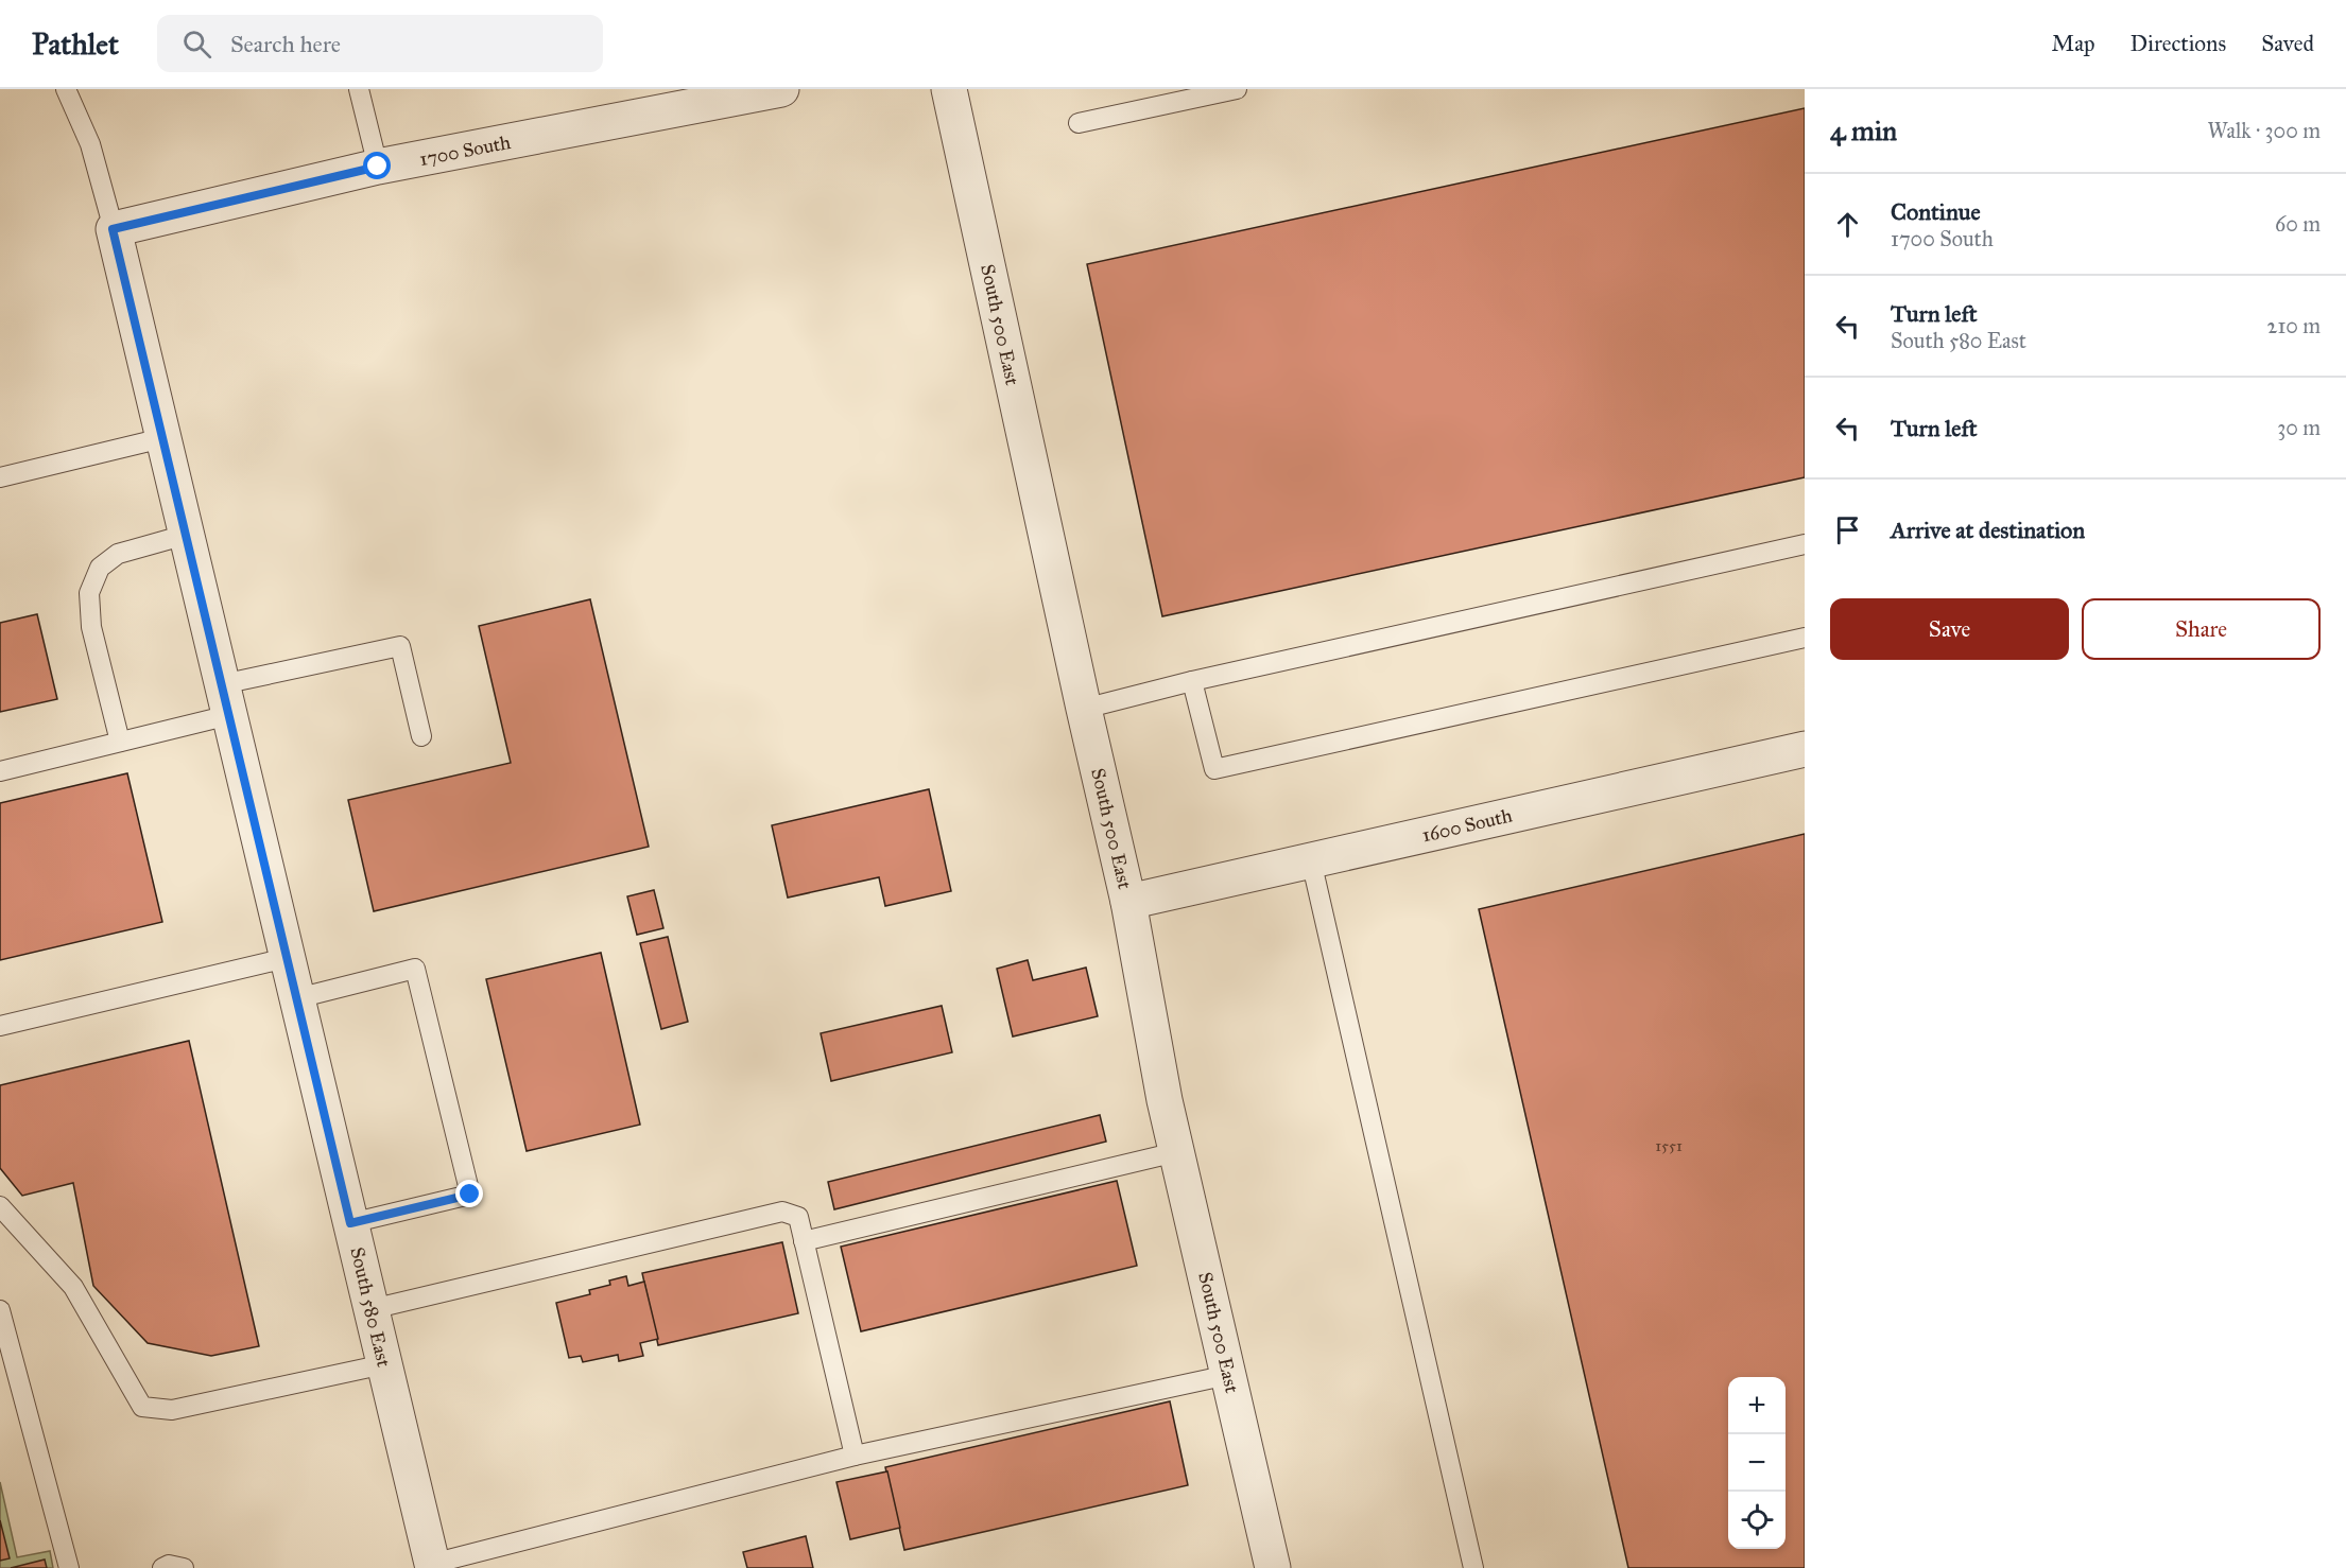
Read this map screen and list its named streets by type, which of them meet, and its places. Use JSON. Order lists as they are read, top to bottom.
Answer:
{
  "streets": {
    "street": [
      "1700 South",
      "South 500 East",
      "1600 South",
      "South 580 East"
    ]
  },
  "crossings": [
    ["1700 South", "South 580 East"],
    ["South 500 East", "1600 South"]
  ],
  "house_numbers": ["1551"],
  "page": {
    "header": "Pathlet",
    "search": "Search here",
    "nav": ["Map", "Directions", "Saved"],
    "heading": ["4 min", "Walk · 300 m"],
    "list": [
      ["Continue", "1700 South", "60 m"],
      ["Turn left", "South 580 East", "210 m"],
      ["Turn left", "30 m"],
      "Arrive at destination"
    ],
    "buttons": ["Save", "Share"],
    "map_buttons": ["+", "−"]
  }
}
